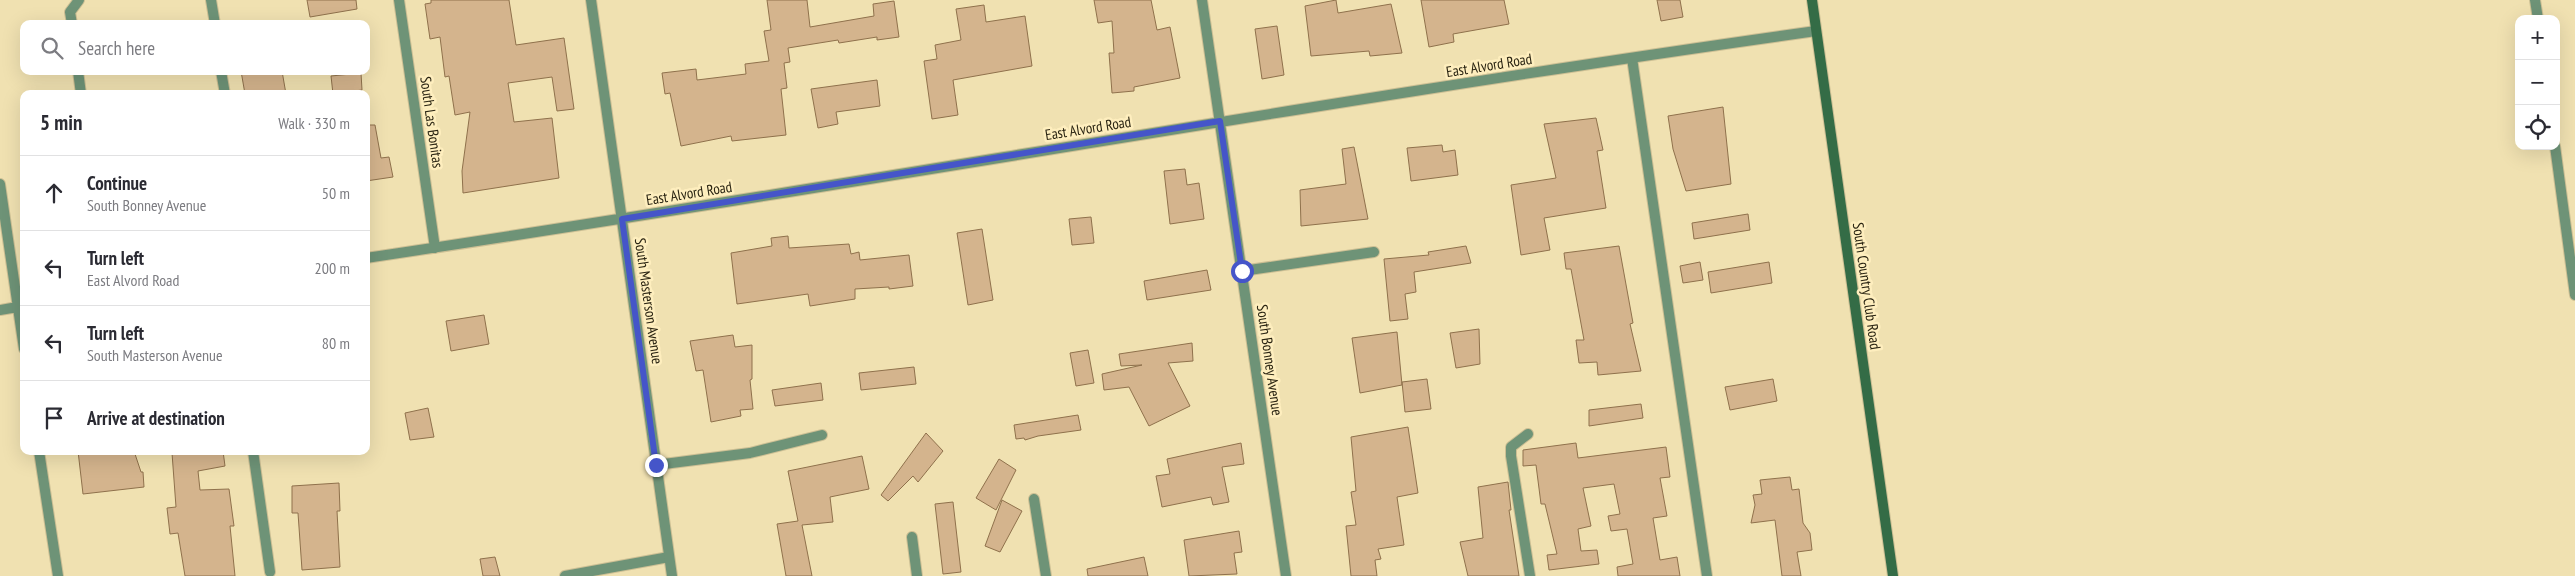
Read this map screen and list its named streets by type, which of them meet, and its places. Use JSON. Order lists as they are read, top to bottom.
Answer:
{
  "streets": {
    "street": [
      "East Alvord Road",
      "South Las Bonitas",
      "South Country Club Road",
      "South Masterson Avenue",
      "South Bonney Avenue"
    ]
  },
  "crossings": [
    ["East Alvord Road", "South Las Bonitas"],
    ["East Alvord Road", "South Country Club Road"],
    ["East Alvord Road", "South Masterson Avenue"],
    ["East Alvord Road", "South Bonney Avenue"]
  ],
  "page": {
    "map_buttons": ["+", "−"],
    "search": "Search here",
    "heading": ["5 min", "Walk · 330 m"],
    "list": [
      ["Continue", "South Bonney Avenue", "50 m"],
      ["Turn left", "East Alvord Road", "200 m"],
      ["Turn left", "South Masterson Avenue", "80 m"],
      "Arrive at destination"
    ]
  }
}
